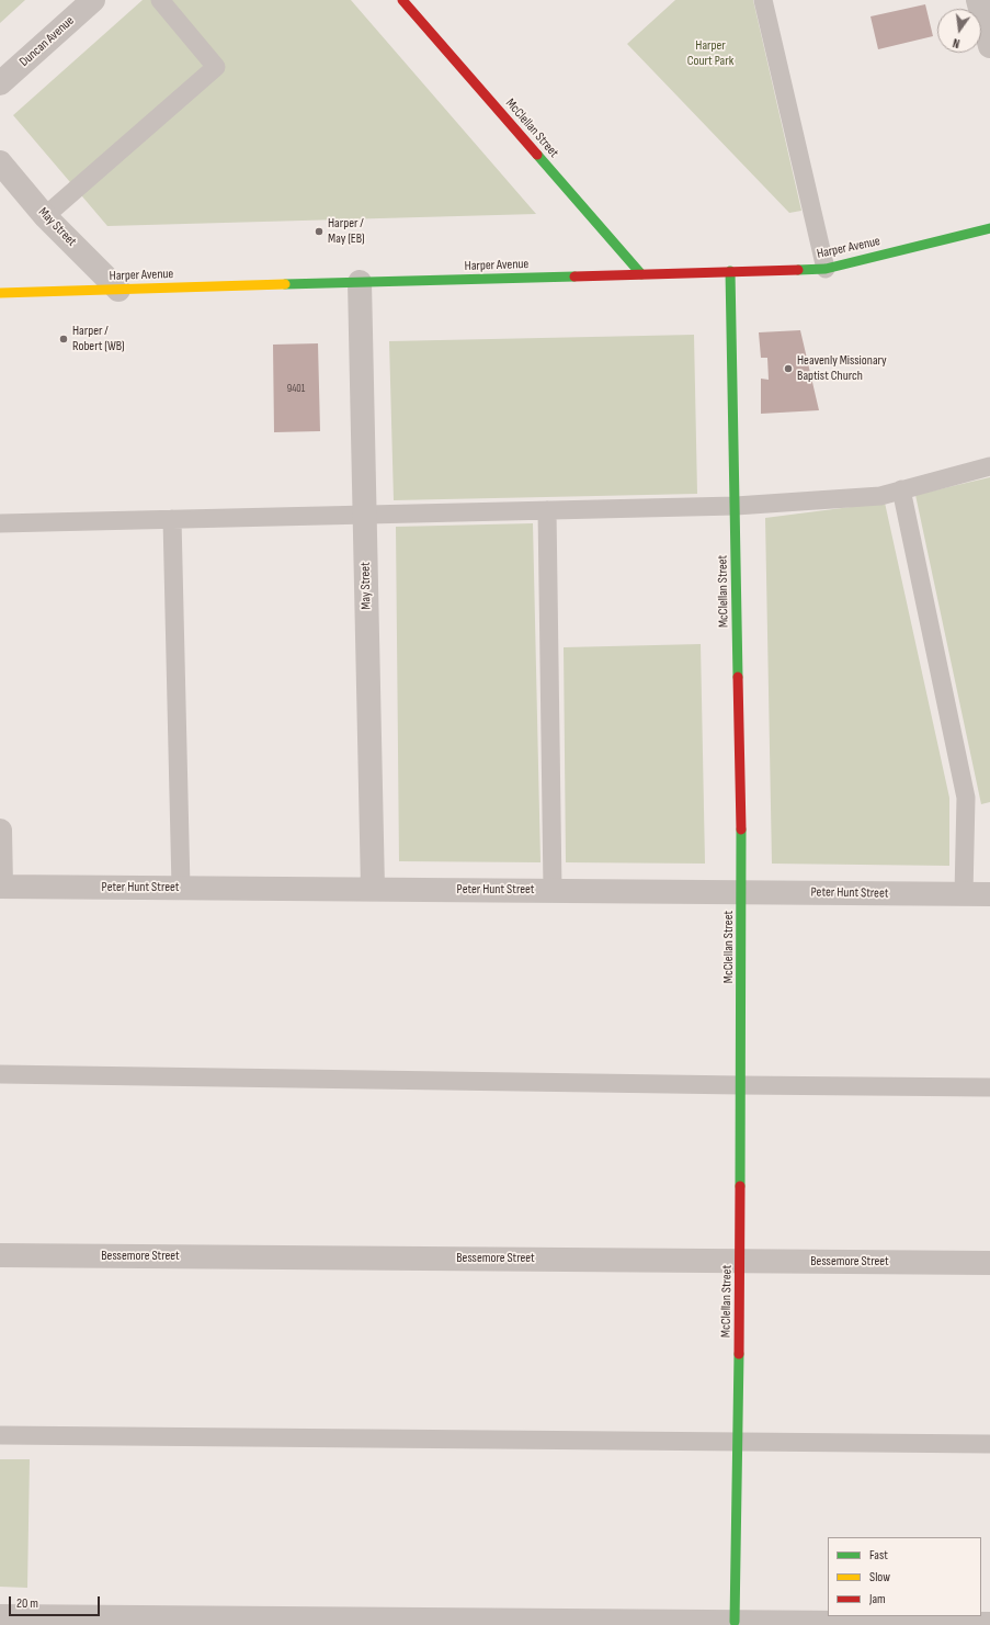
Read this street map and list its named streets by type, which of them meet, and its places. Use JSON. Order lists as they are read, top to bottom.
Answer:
{
  "streets": {
    "street": [
      "Duncan Avenue",
      "McClellan Street",
      "May Street",
      "Harper Avenue",
      "Peter Hunt Street",
      "Bessemore Street"
    ]
  },
  "crossings": [
    ["McClellan Street", "Harper Avenue"],
    ["McClellan Street", "Peter Hunt Street"],
    ["McClellan Street", "Bessemore Street"],
    ["May Street", "Harper Avenue"],
    ["May Street", "Peter Hunt Street"]
  ],
  "parks": ["Harper Court Park"],
  "places": ["Harper / May (EB)", "Harper / Robert (WB)", "Heavenly Missionary Baptist Church"],
  "house_numbers": ["9401"],
  "legend": ["Fast", "Slow", "Jam"],
  "scale_bar": "20 m",
  "north": "bottom"
}
